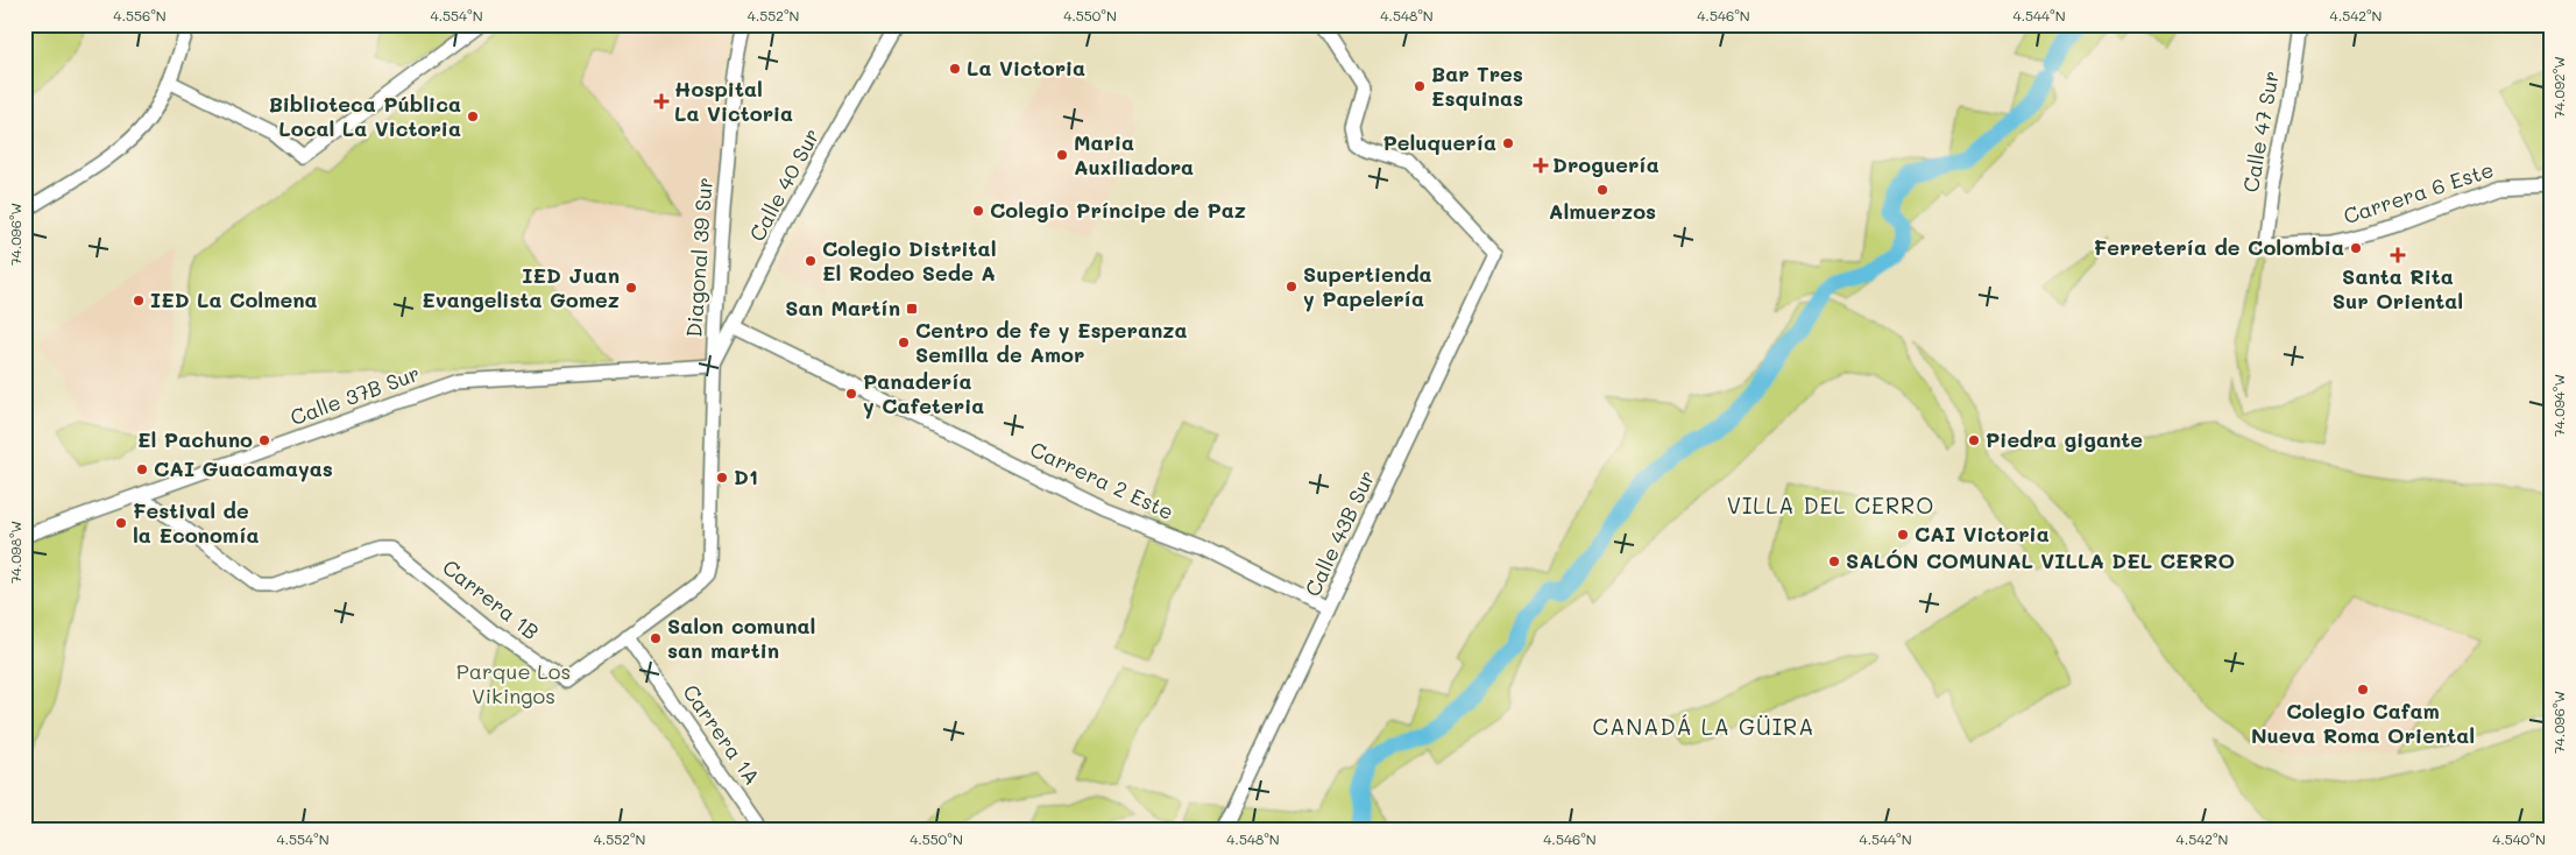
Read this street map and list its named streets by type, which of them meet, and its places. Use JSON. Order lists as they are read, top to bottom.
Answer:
{
  "streets": {
    "street": [
      "Calle 47 Sur",
      "Calle 40 Sur",
      "Carrera 6 Este",
      "Diagonal 39 Sur",
      "Calle 37B Sur",
      "Carrera 2 Este",
      "Calle 43B Sur",
      "Carrera 1B",
      "Carrera 1A"
    ]
  },
  "crossings": [
    ["Calle 47 Sur", "Carrera 6 Este"],
    ["Calle 40 Sur", "Diagonal 39 Sur"],
    ["Calle 40 Sur", "Calle 37B Sur"],
    ["Calle 40 Sur", "Carrera 2 Este"],
    ["Diagonal 39 Sur", "Calle 37B Sur"],
    ["Diagonal 39 Sur", "Carrera 1B"],
    ["Diagonal 39 Sur", "Carrera 1A"],
    ["Calle 37B Sur", "Carrera 1B"],
    ["Carrera 2 Este", "Calle 43B Sur"],
    ["Carrera 1B", "Carrera 1A"]
  ],
  "districts": ["VILLA DEL CERRO", "CANADÁ LA GÜIRA"],
  "parks": ["Parque Los Vikingos"],
  "places": {
    "other": [
      "La Victoria",
      "Bar Tres Esquinas",
      "Biblioteca Pública Local La Victoria",
      "Peluquería",
      "Maria Auxiliadora",
      "Almuerzos",
      "Colegio Príncipe de Paz",
      "Ferretería de Colombia",
      "Colegio Distrital El Rodeo Sede A",
      "Supertienda y Papelería",
      "IED Juan Evangelista Gomez",
      "IED La Colmena",
      "Centro de fe y Esperanza Semilla de Amor",
      "Panadería y Cafeteria",
      "El Pachuno",
      "Piedra gigante",
      "CAI Guacamayas",
      "D1",
      "Festival de la Economía",
      "CAI Victoria",
      "SALÓN COMUNAL VILLA DEL CERRO",
      "Salon comunal san martin",
      "Colegio Cafam Nueva Roma Oriental"
    ],
    "health": ["Hospital La Victoria", "Droguería", "Santa Rita Sur Oriental"],
    "transit": ["San Martín"]
  },
  "coordinates": [
    "4.556°N",
    "4.554°N",
    "4.552°N",
    "4.550°N",
    "4.548°N",
    "4.546°N",
    "4.544°N",
    "4.542°N",
    "74.092°W",
    "74.096°W",
    "74.094°W",
    "74.098°W",
    "4.540°N"
  ]
}
